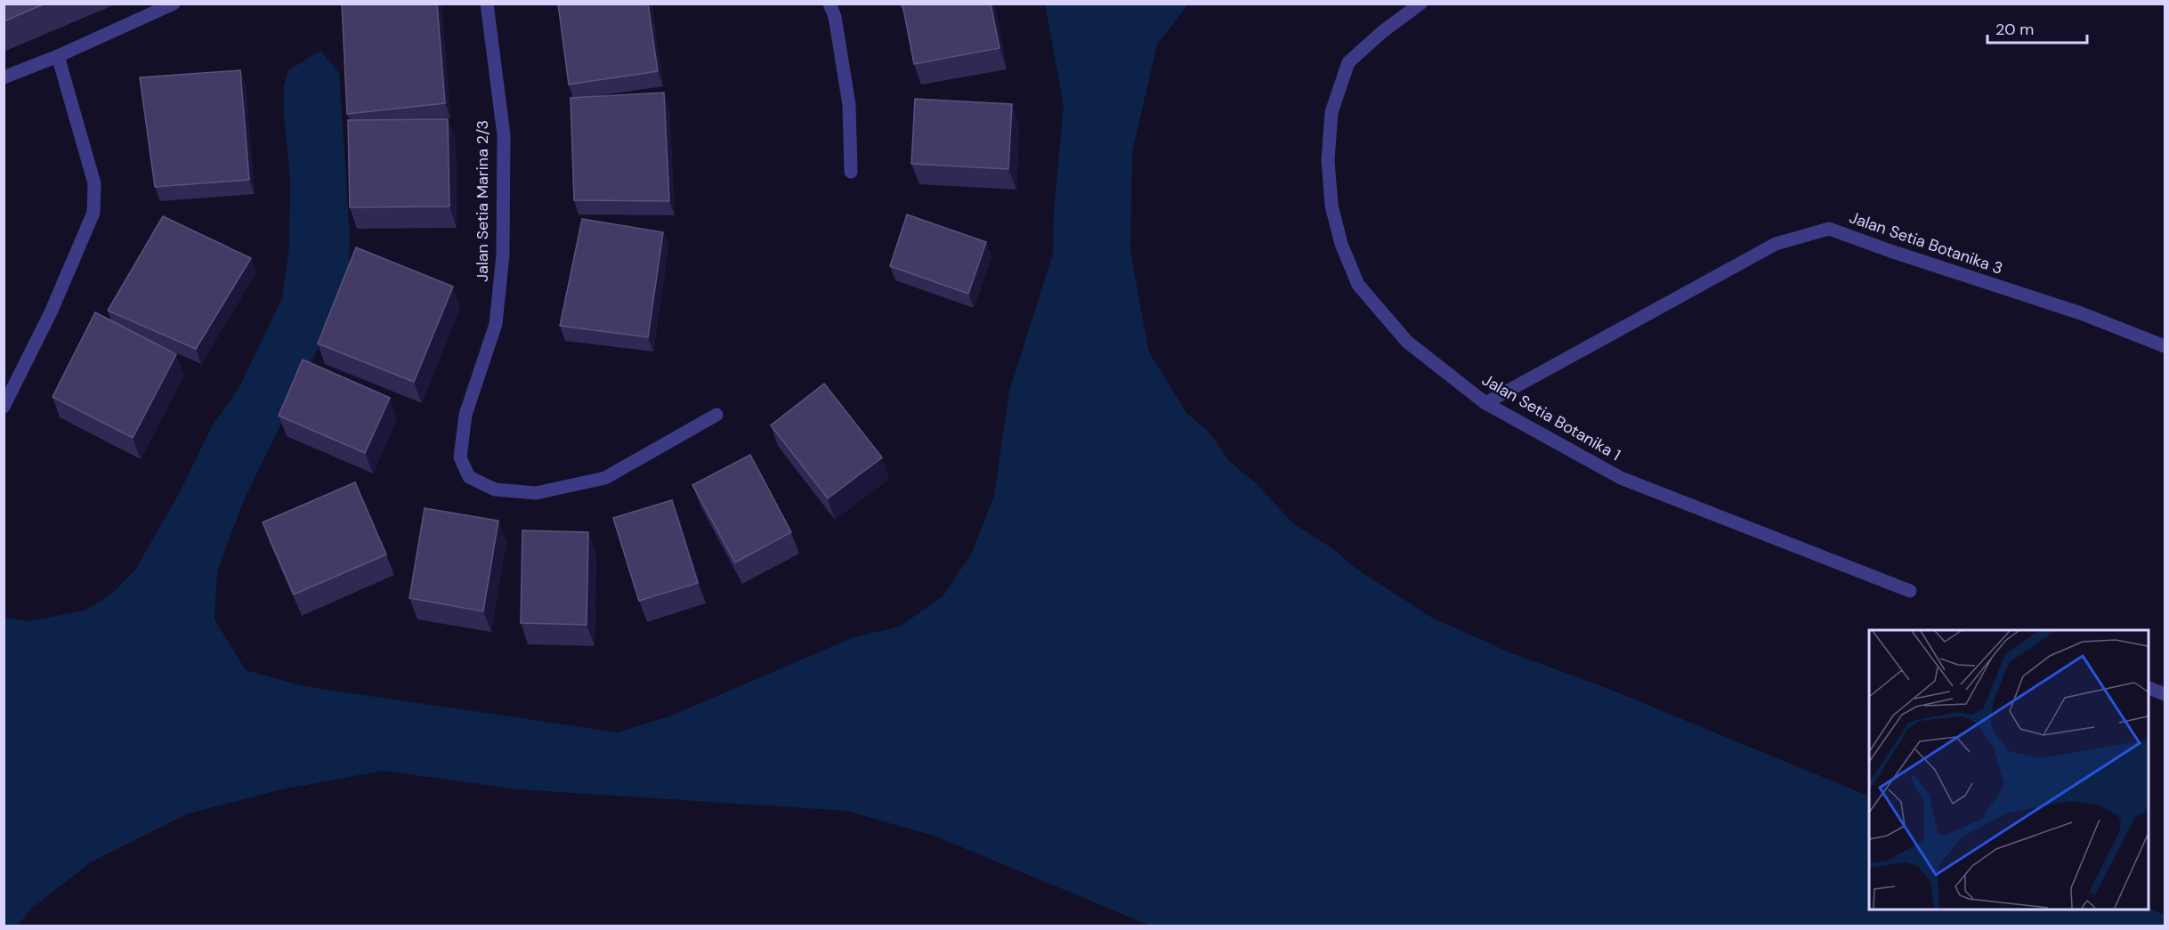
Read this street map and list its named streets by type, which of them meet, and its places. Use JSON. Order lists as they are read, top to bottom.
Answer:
{
  "streets": {
    "street": ["Jalan Setia Marina 2/3", "Jalan Setia Botanika 3", "Jalan Setia Botanika 1"]
  },
  "crossings": [
    ["Jalan Setia Botanika 3", "Jalan Setia Botanika 1"]
  ],
  "scale_bar": "20 m"
}
